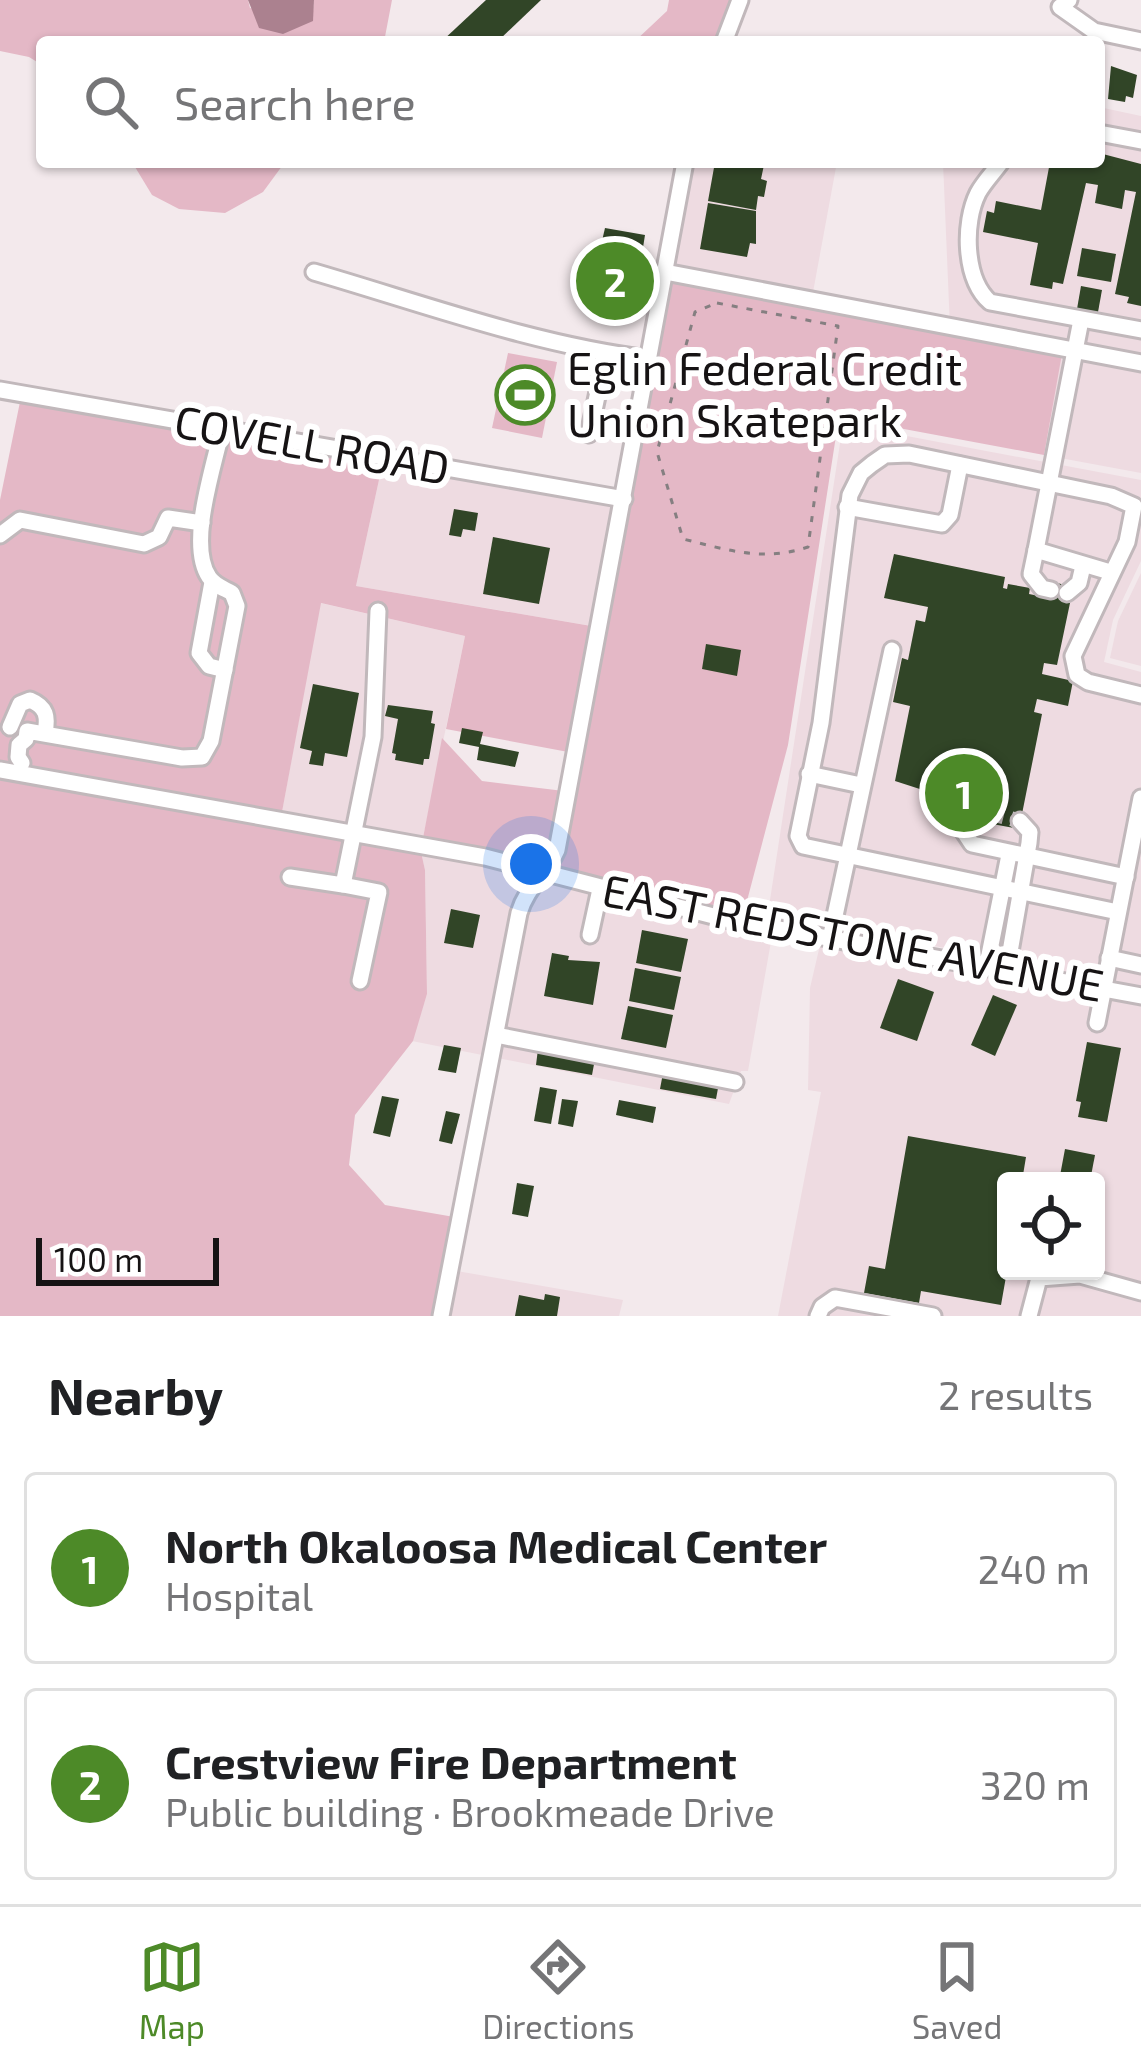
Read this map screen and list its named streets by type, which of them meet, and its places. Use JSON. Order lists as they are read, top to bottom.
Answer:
{
  "streets": {
    "street": ["COVELL ROAD", "EAST REDSTONE AVENUE"]
  },
  "places": {
    "sports": ["Eglin Federal Credit Union Skatepark"]
  },
  "scale_bar": "100 m",
  "page": {
    "search": "Search here",
    "pins": ["2", "1"],
    "scale": "100 m",
    "heading": ["Nearby", "2 results"],
    "list": [
      {
        "mark": "1",
        "name": "North Okaloosa Medical Center",
        "note": "Hospital",
        "value": "240 m"
      },
      {
        "mark": "2",
        "name": "Crestview Fire Department",
        "note": "Public building · Brookmeade Drive",
        "value": "320 m"
      }
    ],
    "nav": ["Map", "Directions", "Saved"]
  }
}
